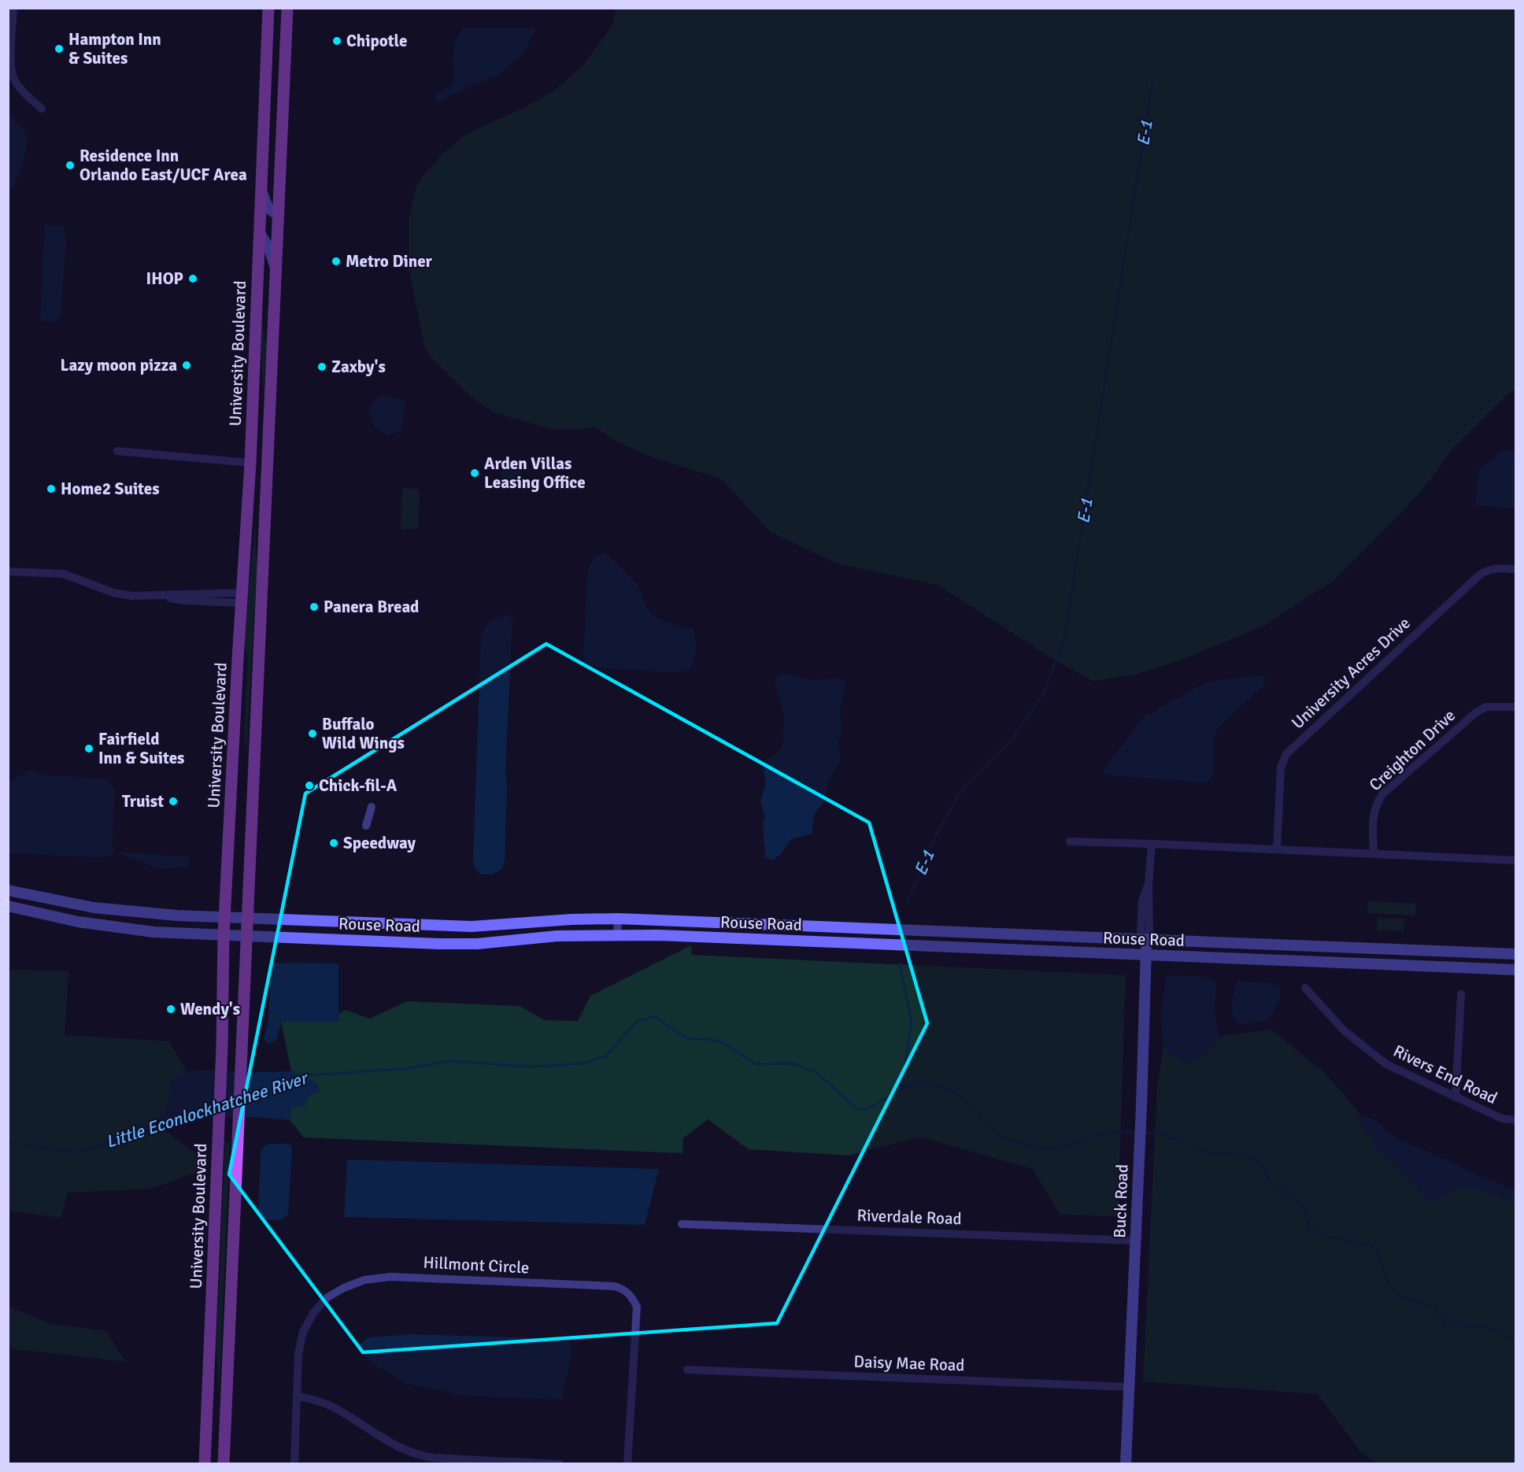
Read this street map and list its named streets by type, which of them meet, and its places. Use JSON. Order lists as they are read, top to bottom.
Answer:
{
  "streets": {
    "main road": ["University Boulevard"],
    "street": [
      "University Acres Drive",
      "Creighton Drive",
      "Rouse Road",
      "Rivers End Road",
      "Buck Road",
      "Riverdale Road",
      "Hillmont Circle",
      "Daisy Mae Road"
    ]
  },
  "crossings": [
    ["University Boulevard", "Rouse Road"],
    ["Rouse Road", "Buck Road"],
    ["Buck Road", "Riverdale Road"],
    ["Buck Road", "Daisy Mae Road"]
  ],
  "water": ["E-1", "Little Econlockhatchee River"],
  "places": [
    "Chipotle",
    "Hampton Inn & Suites",
    "Residence Inn Orlando East/UCF Area",
    "Metro Diner",
    "IHOP",
    "Lazy moon pizza",
    "Zaxby's",
    "Arden Villas Leasing Office",
    "Home2 Suites",
    "Panera Bread",
    "Buffalo Wild Wings",
    "Fairfield Inn & Suites",
    "Chick-fil-A",
    "Truist",
    "Speedway",
    "Wendy's"
  ]
}
